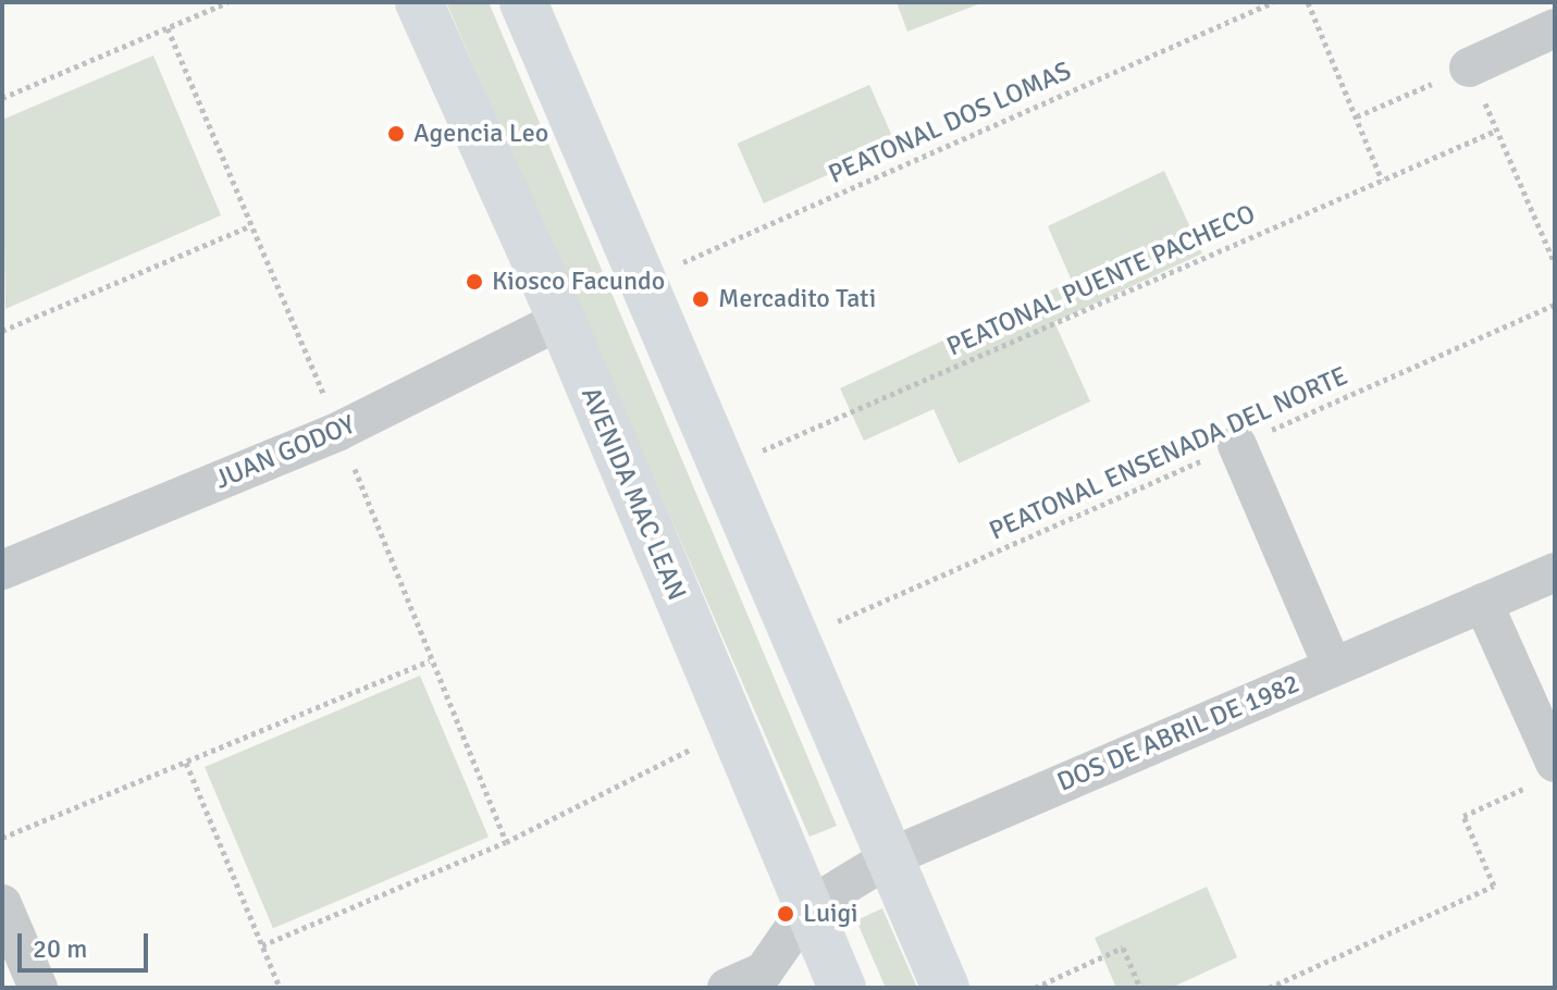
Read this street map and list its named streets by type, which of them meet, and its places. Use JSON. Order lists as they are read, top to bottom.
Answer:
{
  "streets": {
    "main road": ["AVENIDA MAC LEAN"],
    "street": ["JUAN GODOY", "DOS DE ABRIL DE 1982"],
    "path": ["PEATONAL DOS LOMAS", "PEATONAL PUENTE PACHECO", "PEATONAL ENSENADA DEL NORTE"]
  },
  "crossings": [
    ["JUAN GODOY", "AVENIDA MAC LEAN"],
    ["AVENIDA MAC LEAN", "DOS DE ABRIL DE 1982"]
  ],
  "places": [
    "Agencia Leo",
    "Kiosco Facundo",
    "Mercadito Tati",
    "Luigi"
  ],
  "scale_bar": "20 m"
}
